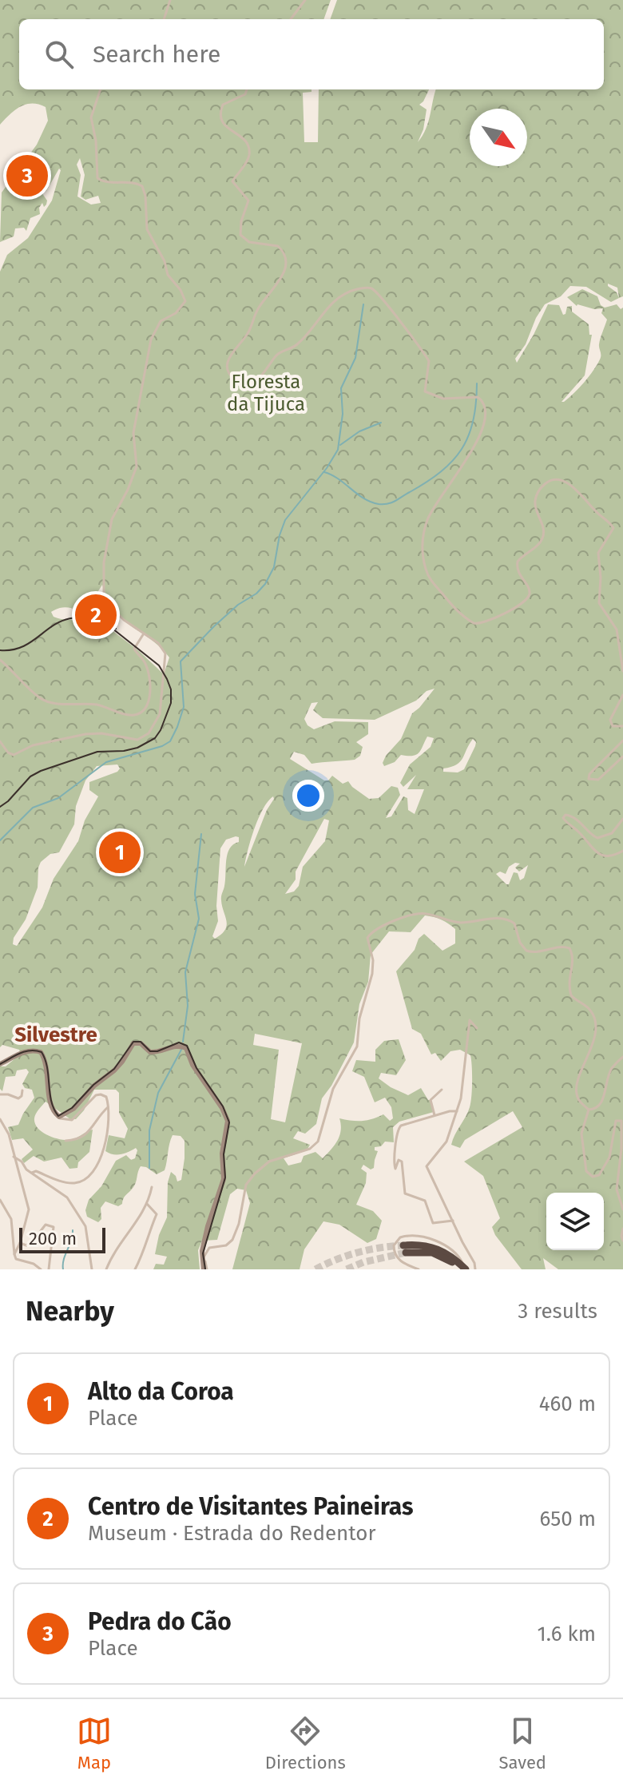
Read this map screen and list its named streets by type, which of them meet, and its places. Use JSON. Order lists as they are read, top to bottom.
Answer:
{
  "districts": ["Silvestre"],
  "parks": ["Floresta da Tijuca"],
  "scale_bar": "200 m",
  "north": "bottom right",
  "page": {
    "search": "Search here",
    "pins": ["3", "2", "1"],
    "scale": "200 m",
    "heading": ["Nearby", "3 results"],
    "list": [
      {
        "mark": "1",
        "name": "Alto da Coroa",
        "note": "Place",
        "value": "460 m"
      },
      {
        "mark": "2",
        "name": "Centro de Visitantes Paineiras",
        "note": "Museum · Estrada do Redentor",
        "value": "650 m"
      },
      {
        "mark": "3",
        "name": "Pedra do Cão",
        "note": "Place",
        "value": "1.6 km"
      }
    ],
    "nav": ["Map", "Directions", "Saved"]
  }
}
